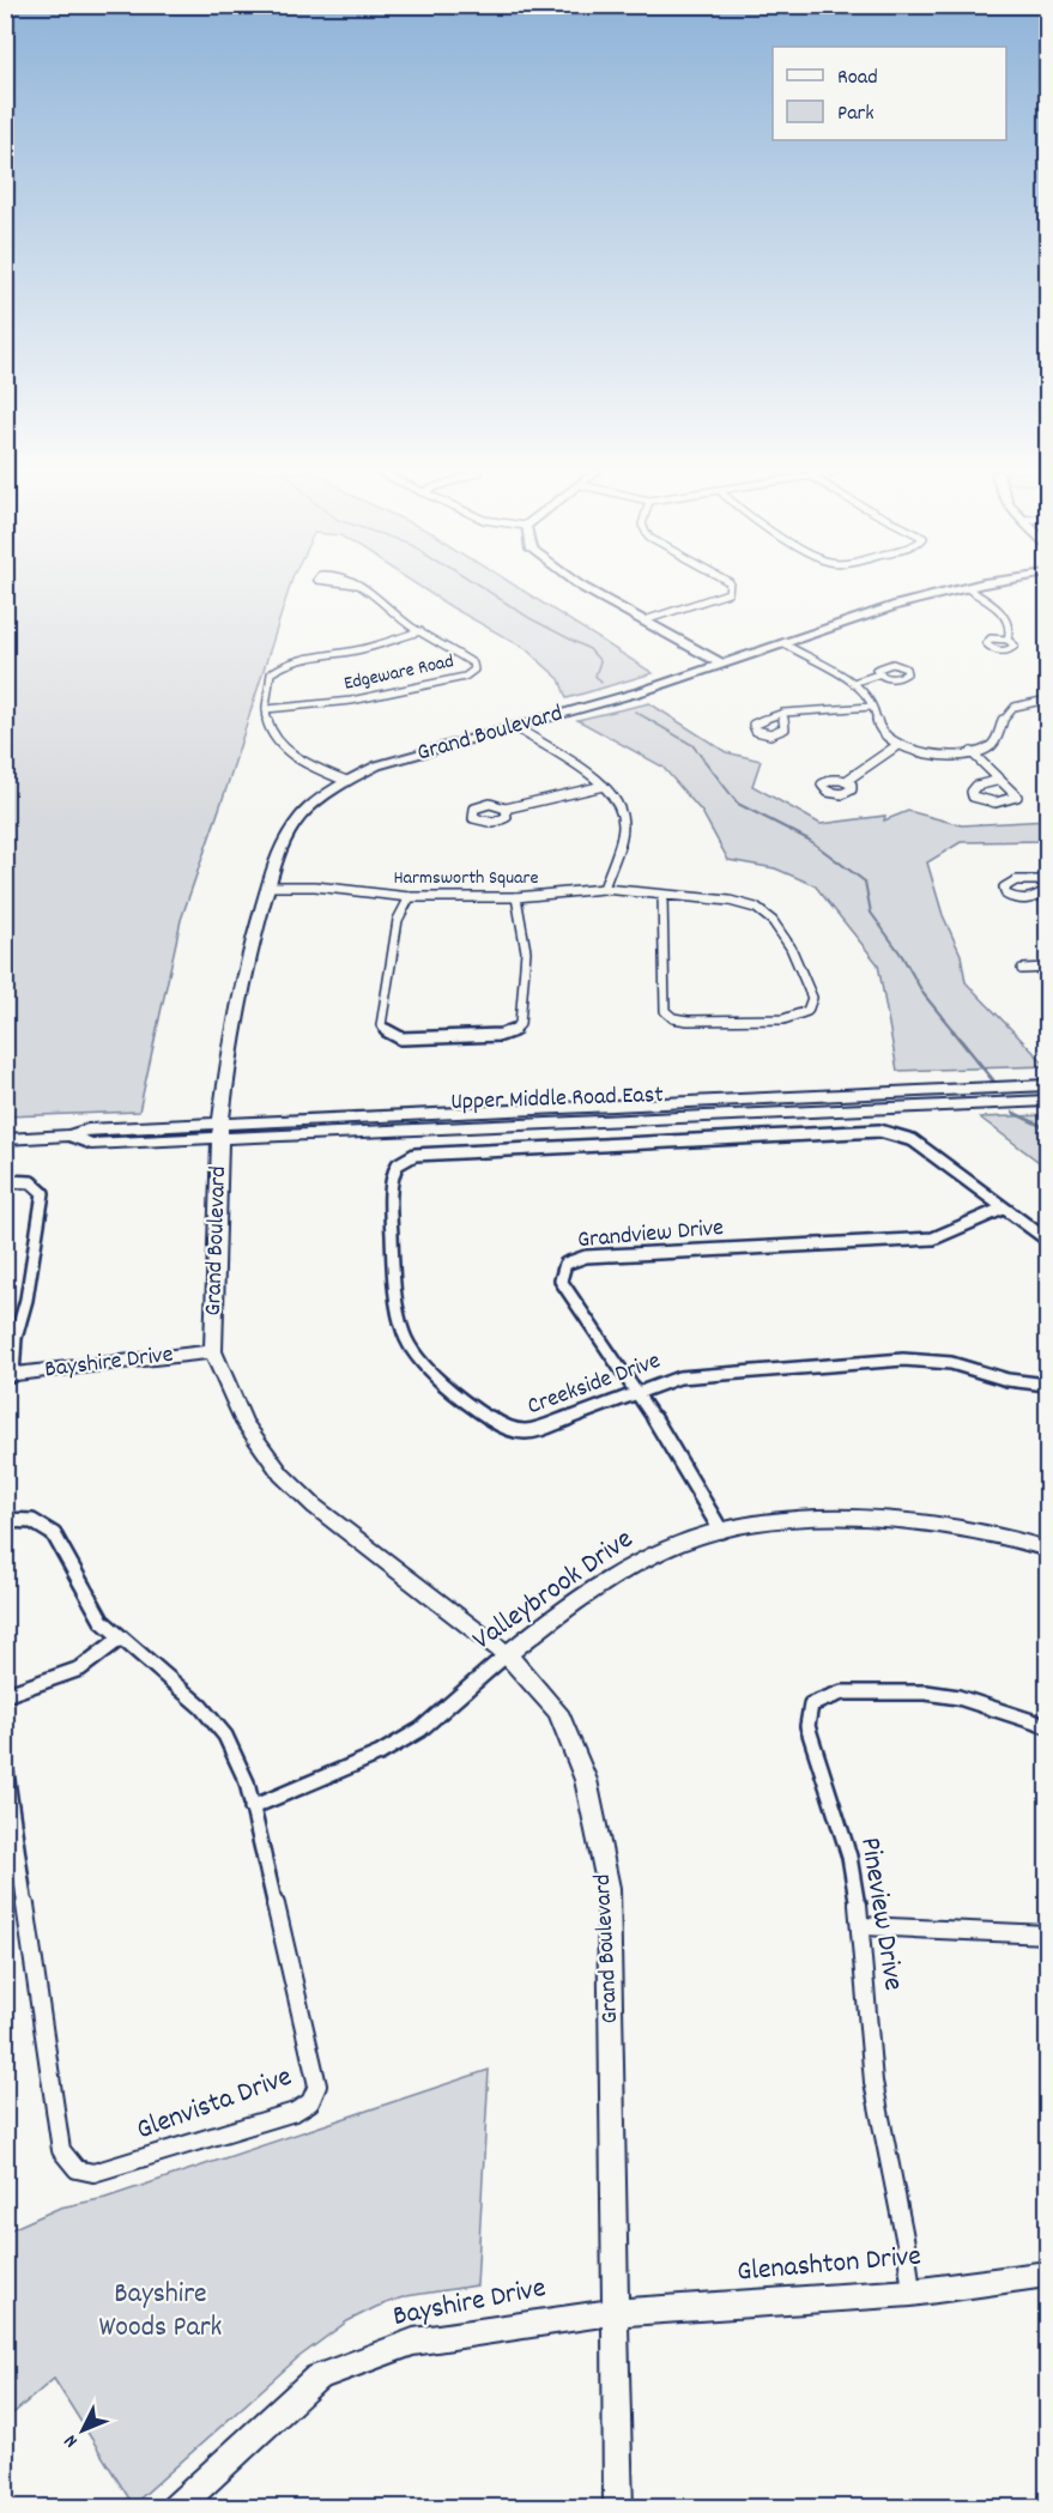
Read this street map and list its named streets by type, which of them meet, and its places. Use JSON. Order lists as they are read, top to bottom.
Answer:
{
  "streets": {
    "street": [
      "Edgeware Road",
      "Grand Boulevard",
      "Harmsworth Square",
      "Upper Middle Road East",
      "Grandview Drive",
      "Bayshire Drive",
      "Creekside Drive",
      "Valleybrook Drive",
      "Pineview Drive",
      "Glenvista Drive",
      "Glenashton Drive"
    ]
  },
  "crossings": [
    ["Grand Boulevard", "Harmsworth Square"],
    ["Grand Boulevard", "Upper Middle Road East"],
    ["Grand Boulevard", "Bayshire Drive"],
    ["Grand Boulevard", "Valleybrook Drive"],
    ["Grand Boulevard", "Glenashton Drive"],
    ["Grandview Drive", "Creekside Drive"],
    ["Grandview Drive", "Valleybrook Drive"],
    ["Bayshire Drive", "Glenashton Drive"],
    ["Valleybrook Drive", "Glenvista Drive"],
    ["Pineview Drive", "Glenashton Drive"]
  ],
  "parks": ["Bayshire Woods Park"],
  "legend": ["Road", "Park"],
  "north": "bottom left"
}
